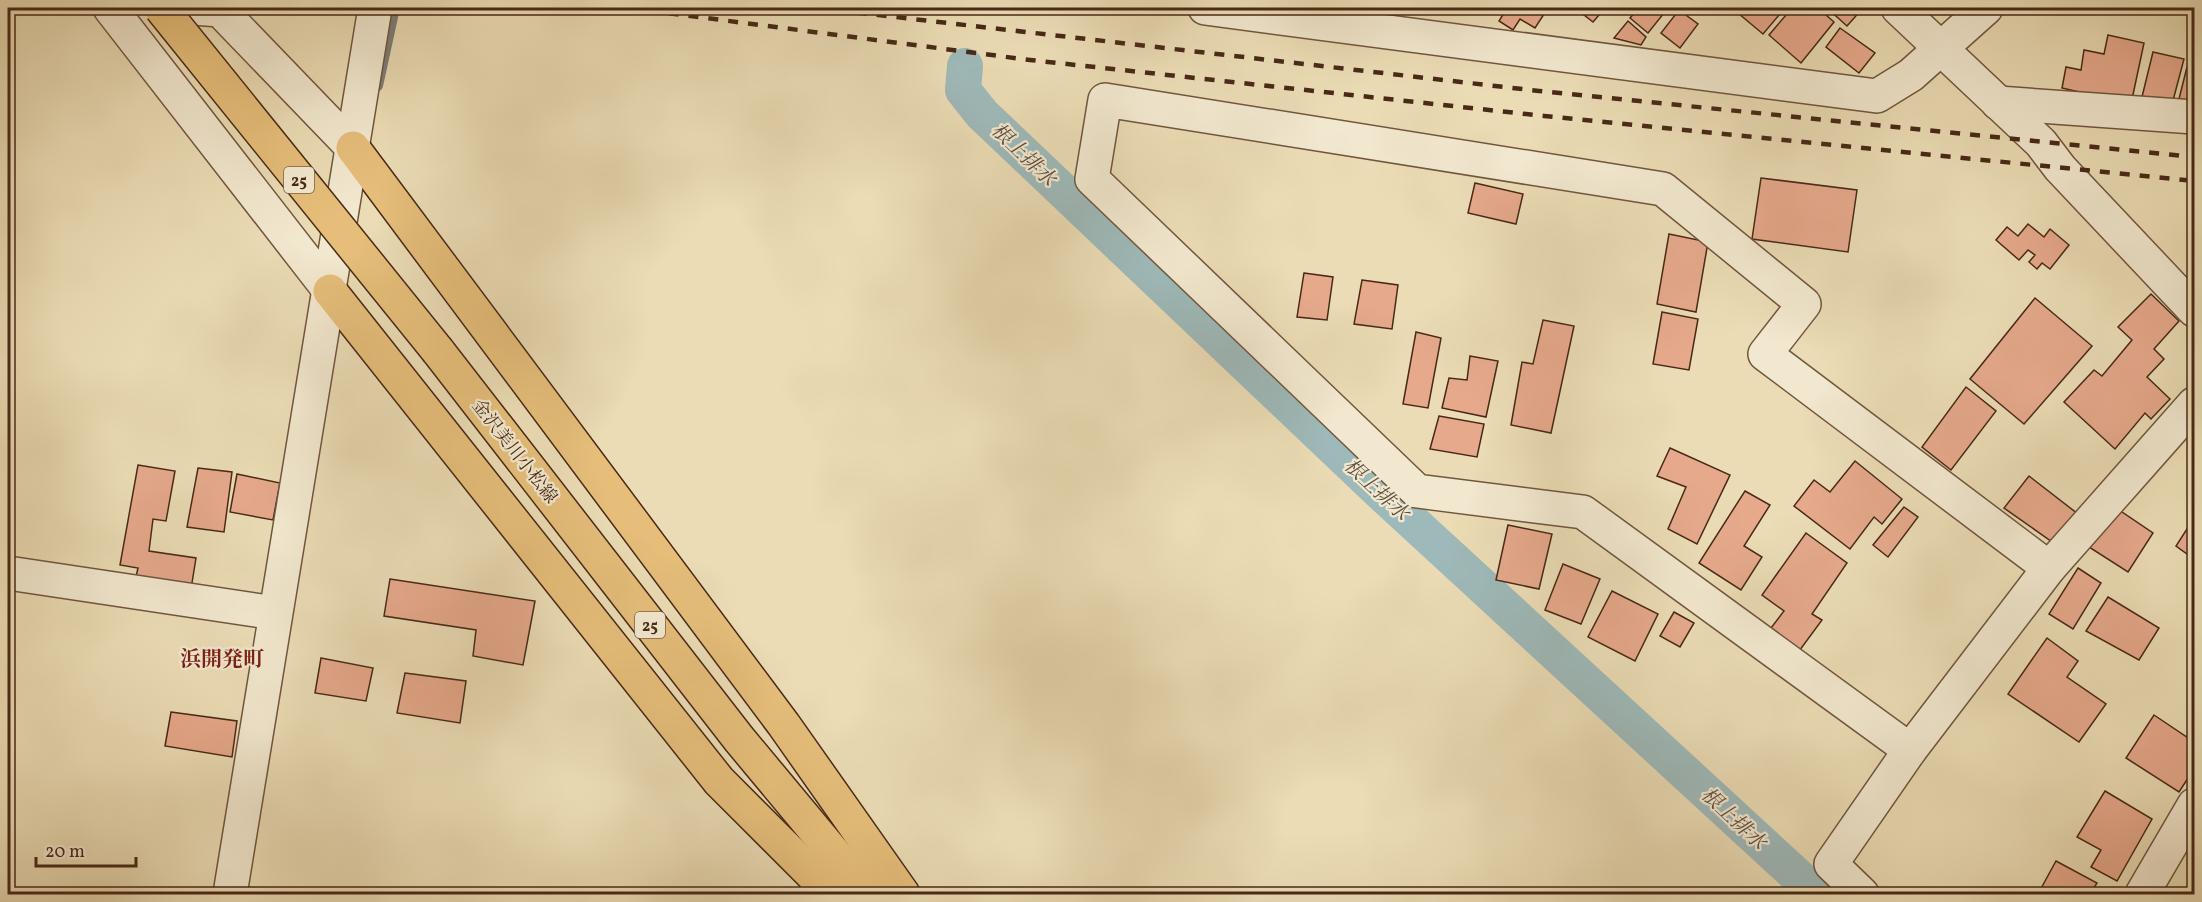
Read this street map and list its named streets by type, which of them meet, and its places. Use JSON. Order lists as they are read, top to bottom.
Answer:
{
  "streets": {
    "main road": ["25", "金沢美川小松線"]
  },
  "districts": ["浜開発町"],
  "water": ["根上排水"],
  "scale_bar": "20 m"
}
